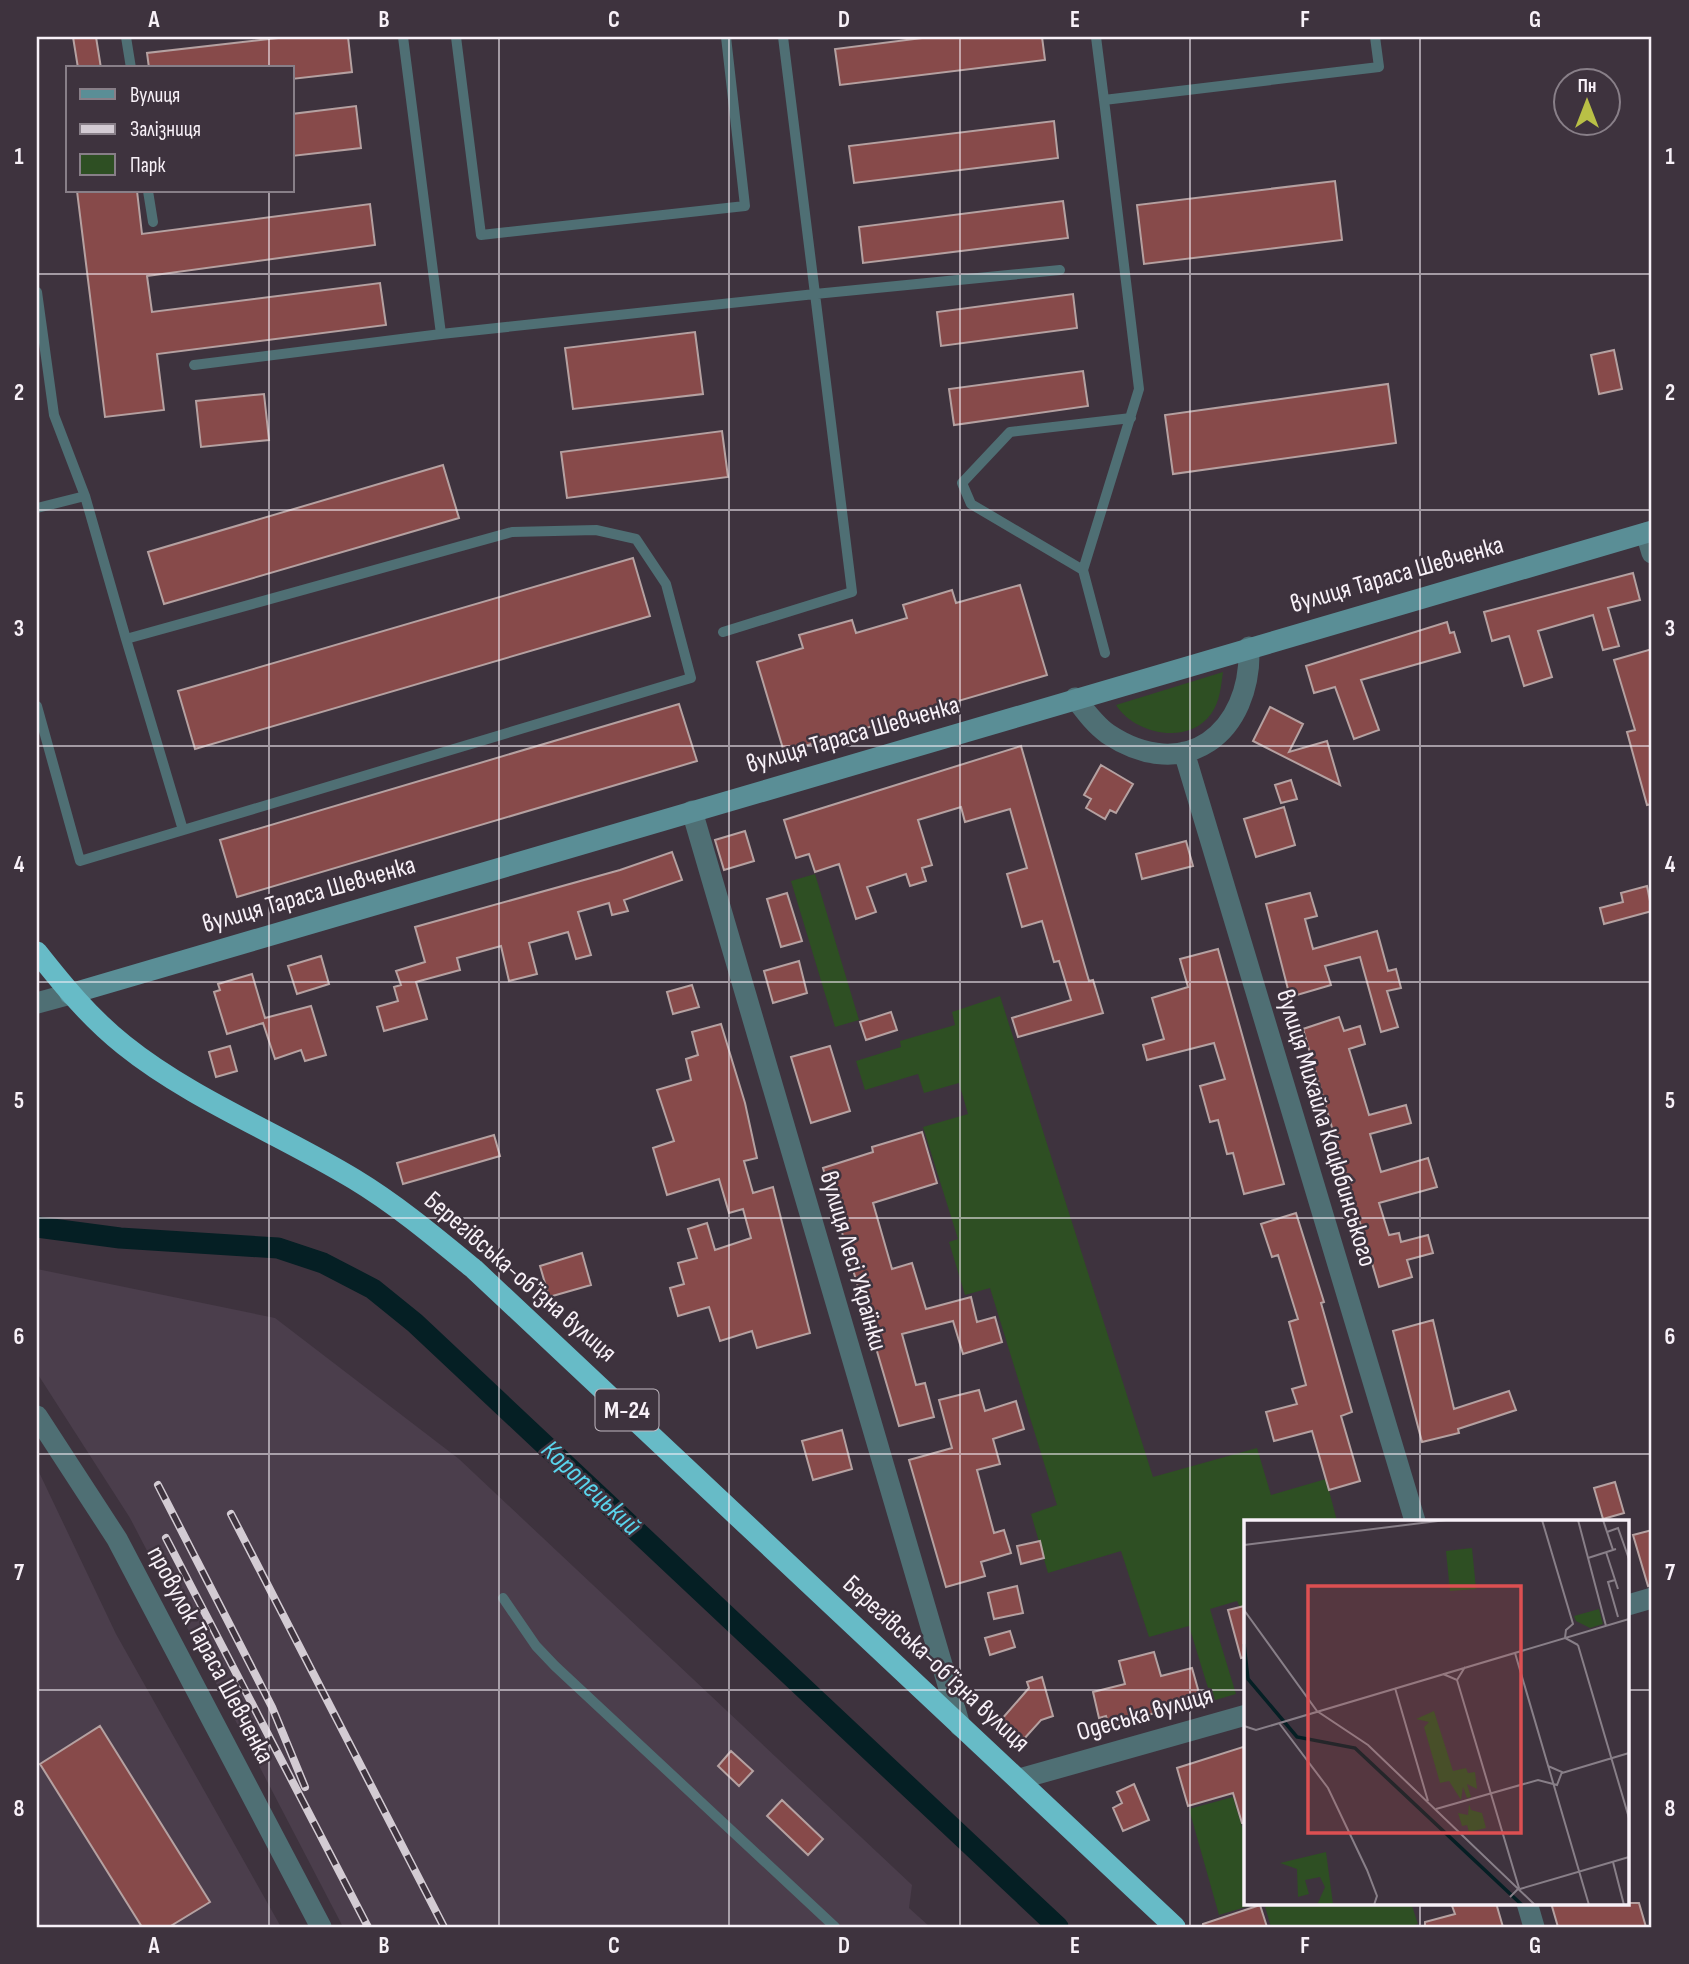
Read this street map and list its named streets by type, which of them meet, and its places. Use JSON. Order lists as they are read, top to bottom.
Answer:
{
  "streets": {
    "highway": ["Берегівська-обʼїзна вулиця", "М-24"],
    "street": [
      "вулиця Тараса Шевченка",
      "вулиця Михайла Коцюбинського",
      "вулиця Лесі Українки",
      "провулок Тараса Шевченка",
      "Одеська вулиця"
    ]
  },
  "crossings": [
    ["вулиця Тараса Шевченка", "вулиця Лесі Українки"],
    ["вулиця Тараса Шевченка", "Берегівська-обʼїзна вулиця"],
    ["вулиця Лесі Українки", "Берегівська-обʼїзна вулиця"],
    ["Берегівська-обʼїзна вулиця", "Одеська вулиця"]
  ],
  "water": ["Коропецький"],
  "legend": ["Вулиця", "Залізниця", "Парк"],
  "north": "top",
  "grid": {
    "columns": [
      "A",
      "B",
      "C",
      "D",
      "E",
      "F",
      "G"
    ],
    "rows": [
      "1",
      "2",
      "3",
      "4",
      "5",
      "6",
      "7",
      "8"
    ]
  }
}
